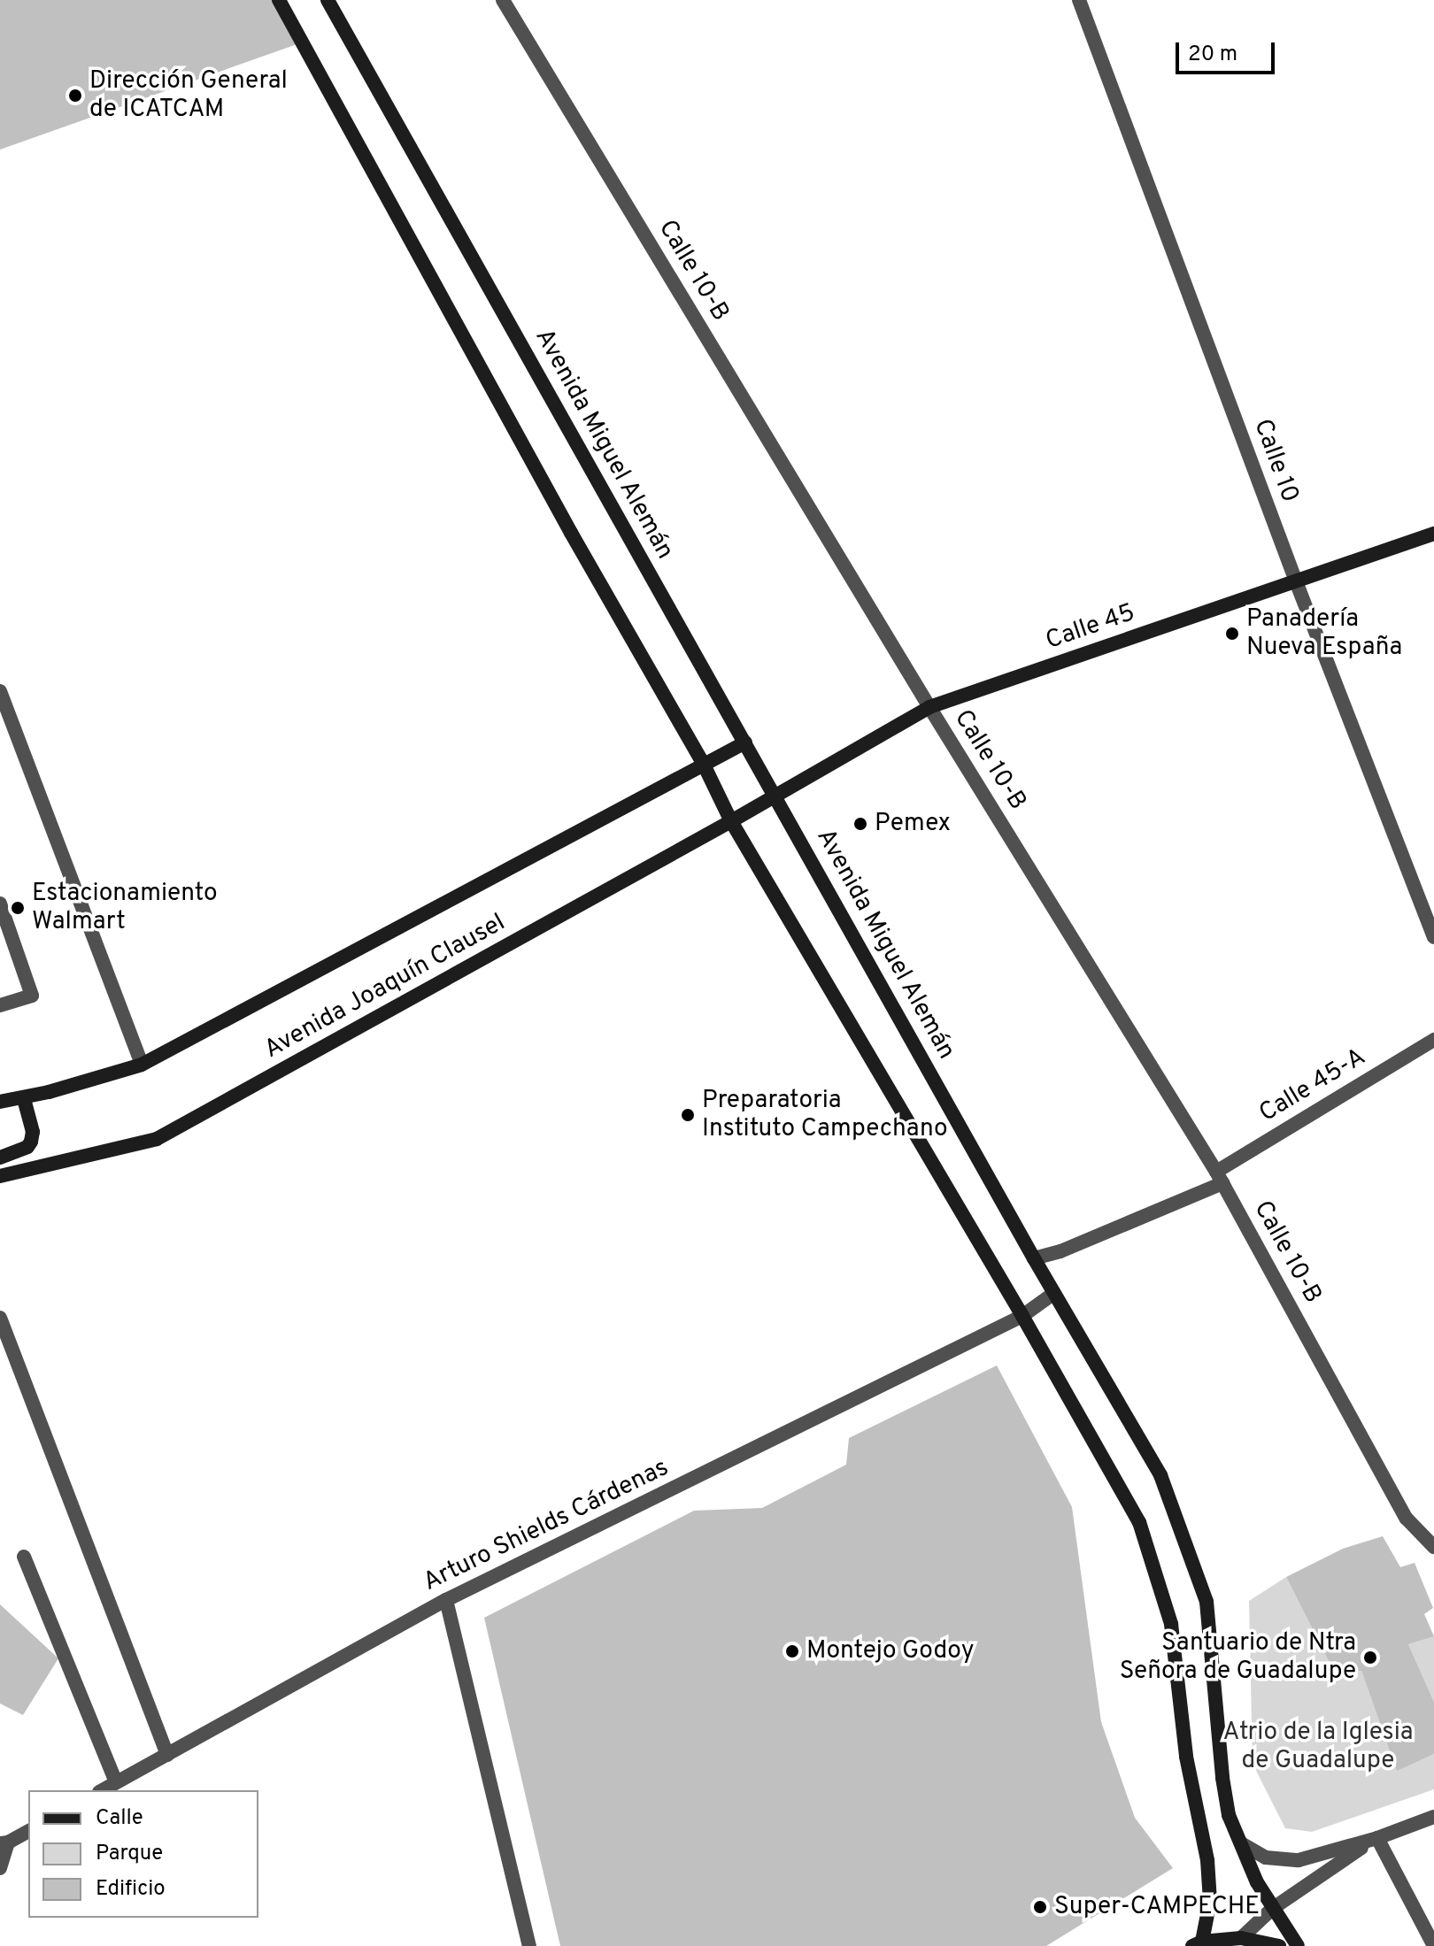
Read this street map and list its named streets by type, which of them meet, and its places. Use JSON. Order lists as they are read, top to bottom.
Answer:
{
  "streets": {
    "main road": ["Avenida Miguel Alemán", "Calle 45", "Avenida Joaquín Clausel"],
    "street": [
      "Calle 10-B",
      "Calle 10",
      "Calle 45-A",
      "Arturo Shields Cárdenas"
    ]
  },
  "crossings": [
    ["Calle 10-B", "Calle 45"],
    ["Calle 10-B", "Calle 45-A"],
    ["Avenida Miguel Alemán", "Calle 45"],
    ["Avenida Miguel Alemán", "Avenida Joaquín Clausel"],
    ["Avenida Miguel Alemán", "Calle 45-A"],
    ["Avenida Miguel Alemán", "Arturo Shields Cárdenas"],
    ["Calle 10", "Calle 45"],
    ["Calle 45", "Avenida Joaquín Clausel"]
  ],
  "parks": ["Atrio de la Iglesia de Guadalupe"],
  "places": [
    "Dirección General de ICATCAM",
    "Panadería Nueva España",
    "Pemex",
    "Estacionamiento Walmart",
    "Preparatoria Instituto Campechano",
    "Montejo Godoy",
    "Santuario de Ntra Señora de Guadalupe",
    "Super-CAMPECHE"
  ],
  "legend": ["Calle", "Parque", "Edificio"],
  "scale_bar": "20 m"
}
